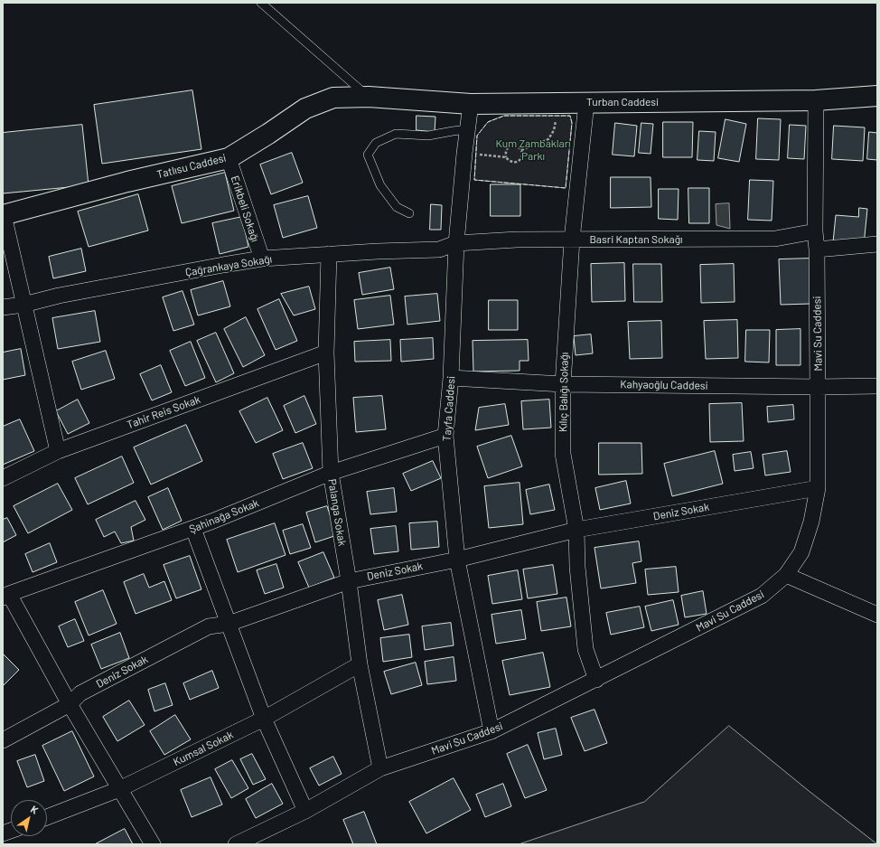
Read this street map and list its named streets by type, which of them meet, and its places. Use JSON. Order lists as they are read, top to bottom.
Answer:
{
  "streets": {
    "main road": ["Turban Caddesi", "Tatlısu Caddesi"],
    "street": [
      "Erikbeli Sokağı",
      "Basri Kaptan Sokağı",
      "Çağrankaya Sokağı",
      "Mavi Su Caddesi",
      "Kahyaoğlu Caddesi",
      "Kılıç Balığı Sokağı",
      "Tayfa Caddesi",
      "Tahir Reis Sokak",
      "Deniz Sokak",
      "Palanga Sokak",
      "Şahinağa Sokak",
      "Kumsal Sokak"
    ]
  },
  "crossings": [
    ["Turban Caddesi", "Tatlısu Caddesi"],
    ["Turban Caddesi", "Mavi Su Caddesi"],
    ["Turban Caddesi", "Kılıç Balığı Sokağı"],
    ["Turban Caddesi", "Tayfa Caddesi"],
    ["Tatlısu Caddesi", "Erikbeli Sokağı"],
    ["Erikbeli Sokağı", "Çağrankaya Sokağı"],
    ["Basri Kaptan Sokağı", "Çağrankaya Sokağı"],
    ["Basri Kaptan Sokağı", "Mavi Su Caddesi"],
    ["Basri Kaptan Sokağı", "Kılıç Balığı Sokağı"],
    ["Basri Kaptan Sokağı", "Tayfa Caddesi"],
    ["Çağrankaya Sokağı", "Tayfa Caddesi"],
    ["Çağrankaya Sokağı", "Palanga Sokak"],
    ["Mavi Su Caddesi", "Kahyaoğlu Caddesi"],
    ["Mavi Su Caddesi", "Kılıç Balığı Sokağı"],
    ["Mavi Su Caddesi", "Tayfa Caddesi"],
    ["Mavi Su Caddesi", "Deniz Sokak"],
    ["Mavi Su Caddesi", "Palanga Sokak"],
    ["Kahyaoğlu Caddesi", "Kılıç Balığı Sokağı"],
    ["Kahyaoğlu Caddesi", "Tayfa Caddesi"],
    ["Kılıç Balığı Sokağı", "Deniz Sokak"],
    ["Tayfa Caddesi", "Deniz Sokak"],
    ["Tayfa Caddesi", "Şahinağa Sokak"],
    ["Tahir Reis Sokak", "Palanga Sokak"],
    ["Deniz Sokak", "Palanga Sokak"],
    ["Palanga Sokak", "Şahinağa Sokak"],
    ["Palanga Sokak", "Kumsal Sokak"]
  ],
  "parks": ["Kum Zambakları Parkı"],
  "north": "top right"
}
